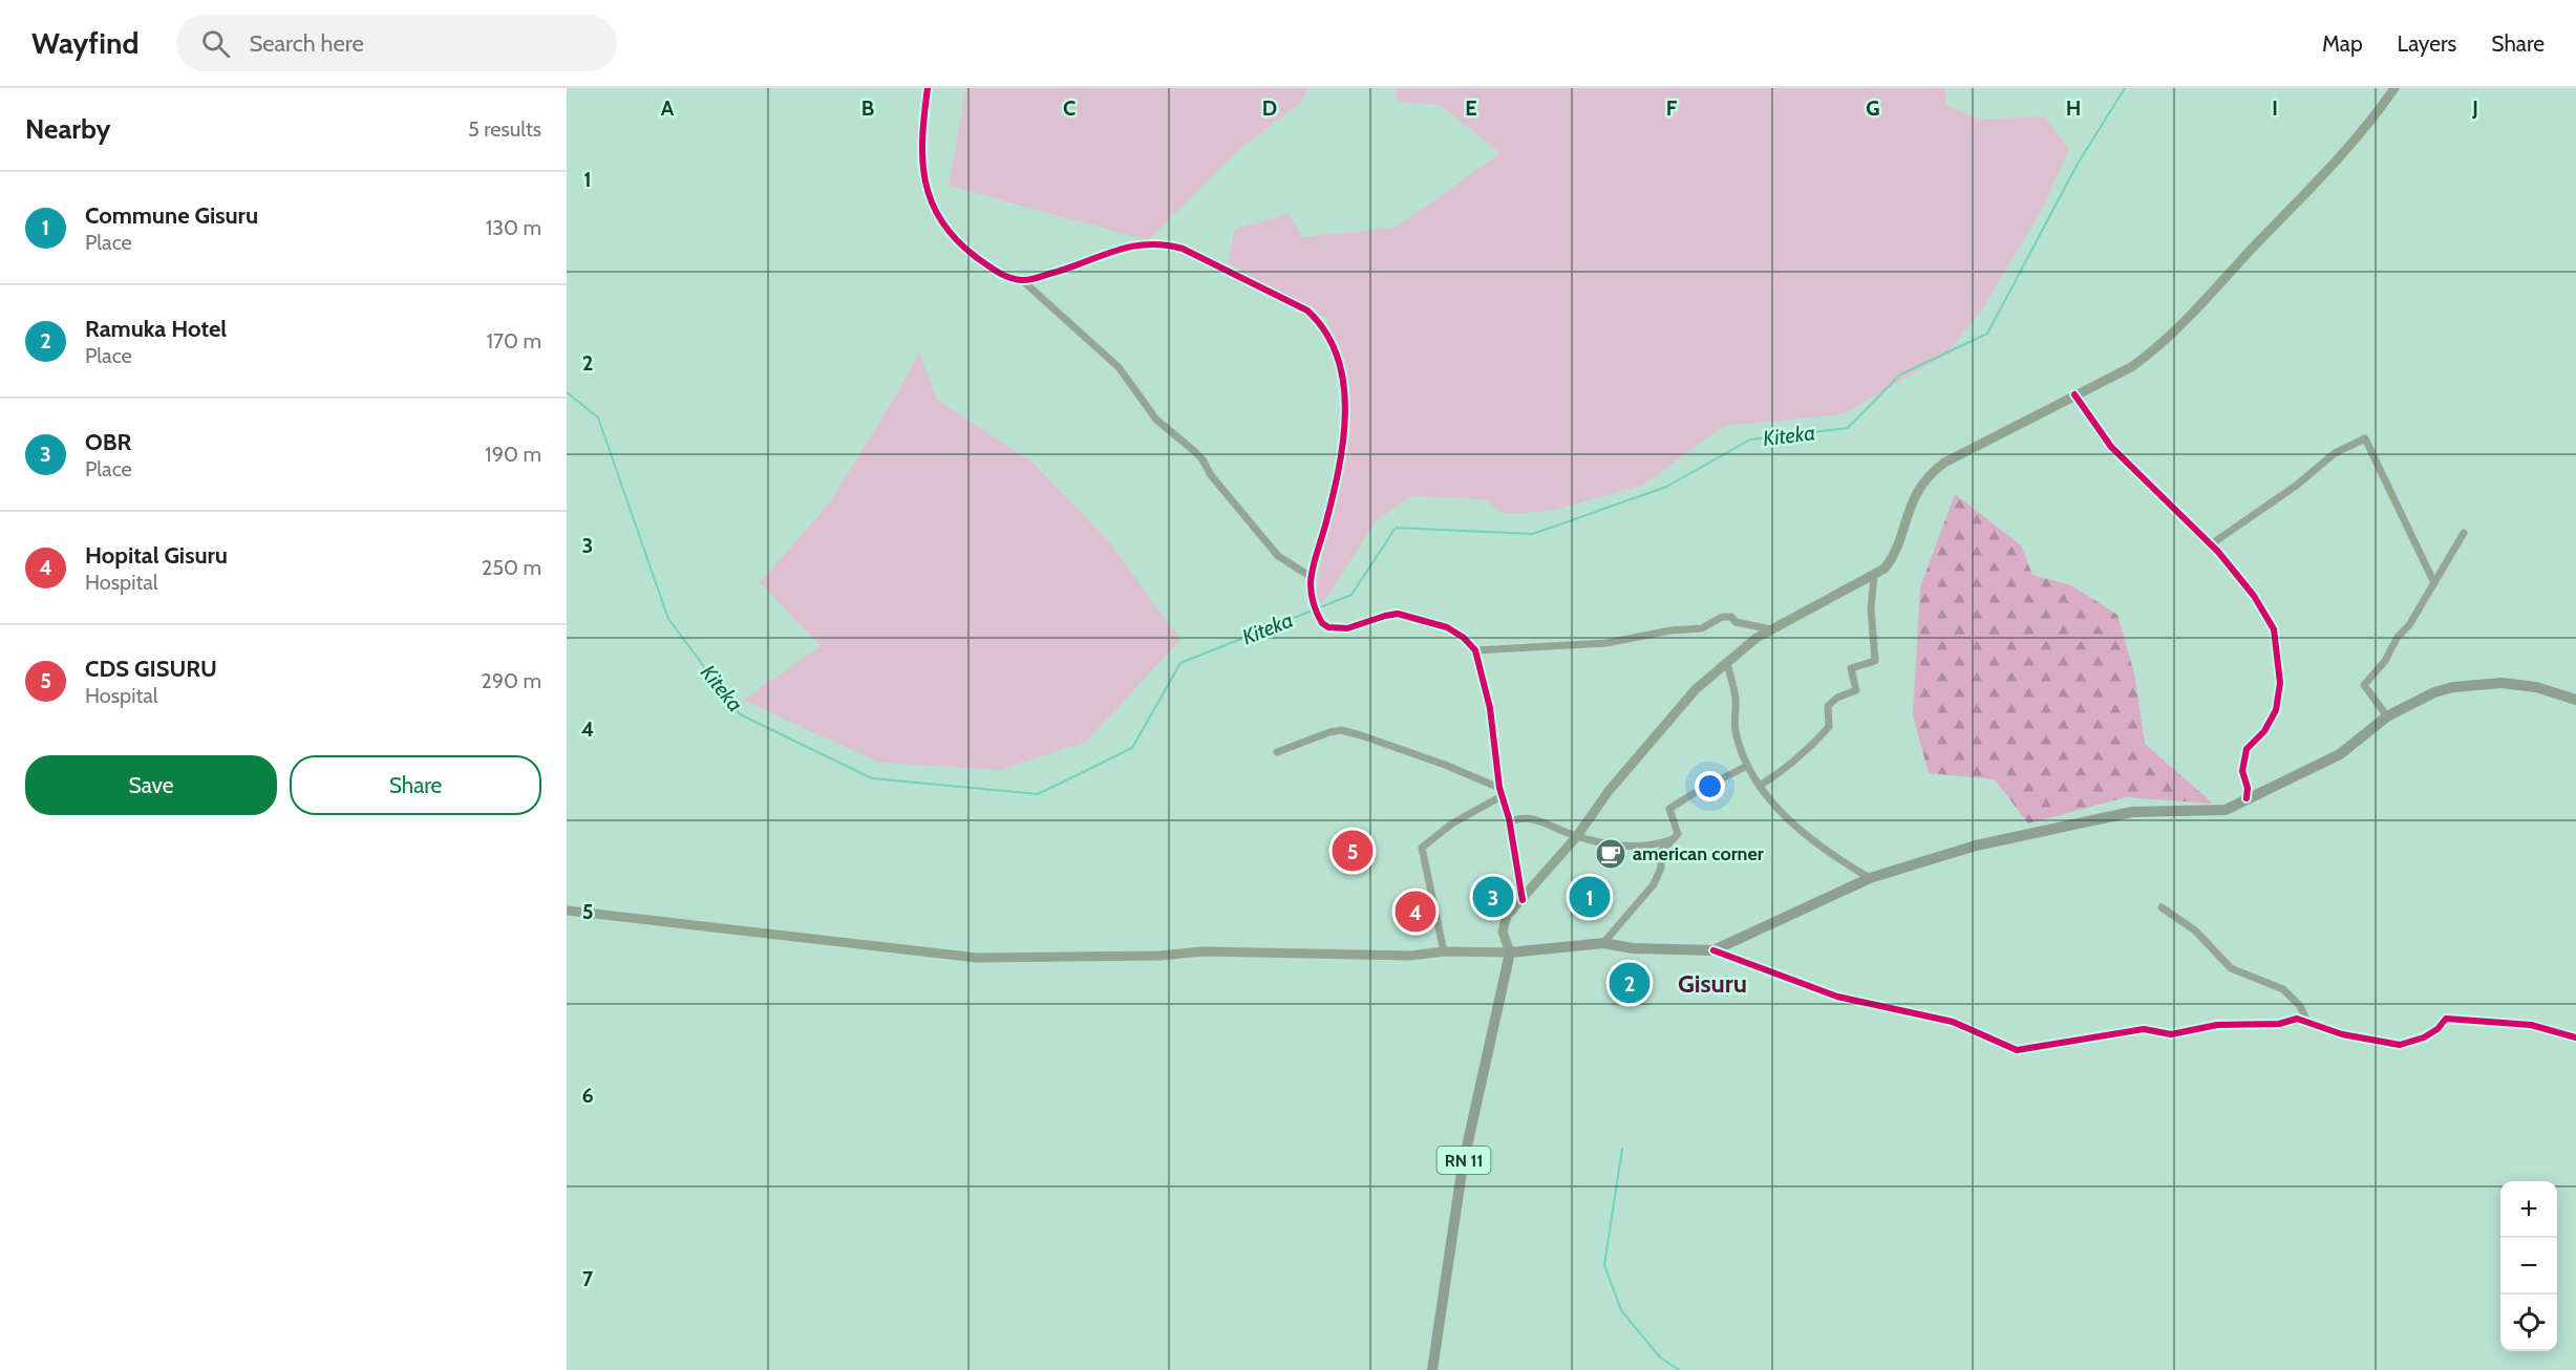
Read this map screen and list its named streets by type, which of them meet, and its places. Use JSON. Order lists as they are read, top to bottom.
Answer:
{
  "streets": {
    "main road": ["RN 11"]
  },
  "districts": ["Gisuru"],
  "water": ["Kiteka"],
  "places": {
    "cafe": ["american corner"]
  },
  "page": {
    "header": "Wayfind",
    "search": "Search here",
    "nav": ["Map", "Layers", "Share"],
    "heading": ["Nearby", "5 results"],
    "list": [
      {
        "mark": "1",
        "name": "Commune Gisuru",
        "note": "Place",
        "value": "130 m"
      },
      {
        "mark": "2",
        "name": "Ramuka Hotel",
        "note": "Place",
        "value": "170 m"
      },
      {
        "mark": "3",
        "name": "OBR",
        "note": "Place",
        "value": "190 m"
      },
      {
        "mark": "4",
        "name": "Hopital Gisuru",
        "note": "Hospital",
        "value": "250 m"
      },
      {
        "mark": "5",
        "name": "CDS GISURU",
        "note": "Hospital",
        "value": "290 m"
      }
    ],
    "buttons": ["Save", "Share"],
    "pins": [
      "5",
      "1",
      "3",
      "4",
      "2"
    ],
    "map_buttons": ["+", "−"]
  },
  "grid": {
    "columns": [
      "A",
      "B",
      "C",
      "D",
      "E",
      "F",
      "G",
      "H",
      "I",
      "J"
    ],
    "rows": [
      "1",
      "2",
      "3",
      "4",
      "5",
      "6",
      "7"
    ]
  }
}
